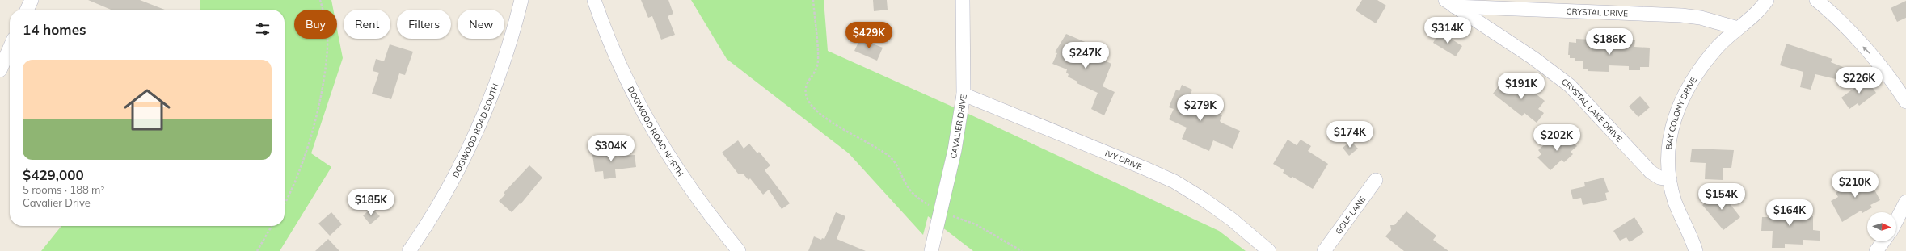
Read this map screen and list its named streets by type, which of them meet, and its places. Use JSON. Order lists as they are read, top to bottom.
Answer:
{
  "streets": {
    "street": [
      "CRYSTAL DRIVE",
      "CRYSTAL LAKE DRIVE",
      "BAY COLONY DRIVE",
      "CAVALIER DRIVE",
      "DOGWOOD ROAD SOUTH",
      "DOGWOOD ROAD NORTH",
      "IVY DRIVE",
      "GOLF LANE"
    ]
  },
  "crossings": [
    ["CRYSTAL DRIVE", "CRYSTAL LAKE DRIVE"],
    ["CRYSTAL DRIVE", "BAY COLONY DRIVE"],
    ["CRYSTAL LAKE DRIVE", "BAY COLONY DRIVE"],
    ["CAVALIER DRIVE", "IVY DRIVE"]
  ],
  "north": "right",
  "page": {
    "chip": [
      "Buy",
      "Rent",
      "Filters",
      "New"
    ],
    "heading": "14 homes",
    "price": [
      "$314K",
      "$429K",
      "$186K",
      "$247K",
      "$226K",
      "$191K",
      "$279K",
      "$174K",
      "$202K",
      "$304K",
      "$210K",
      "$154K",
      "$185K",
      "$164K"
    ],
    "list": [
      {
        "name": "$429,000",
        "note": "5 rooms · 188 m² · Cavalier Drive"
      }
    ]
  }
}
